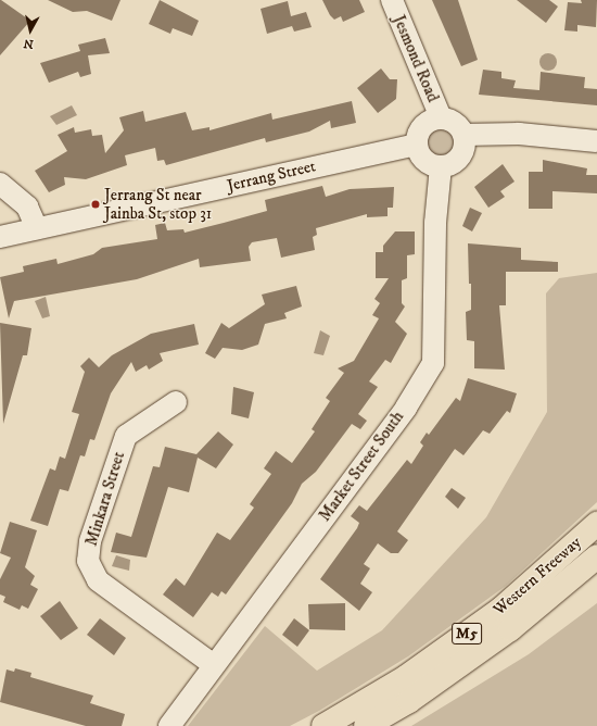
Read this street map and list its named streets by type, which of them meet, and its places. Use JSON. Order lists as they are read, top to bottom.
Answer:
{
  "streets": {
    "highway": ["Western Freeway", "M5"],
    "street": [
      "Jesmond Road",
      "Jerrang Street",
      "Market Street South",
      "Minkara Street"
    ]
  },
  "crossings": [
    ["Jesmond Road", "Jerrang Street"],
    ["Jesmond Road", "Market Street South"],
    ["Jerrang Street", "Market Street South"],
    ["Market Street South", "Minkara Street"]
  ],
  "places": ["Jerrang St near Jainba St, stop 31"],
  "north": "bottom"
}
